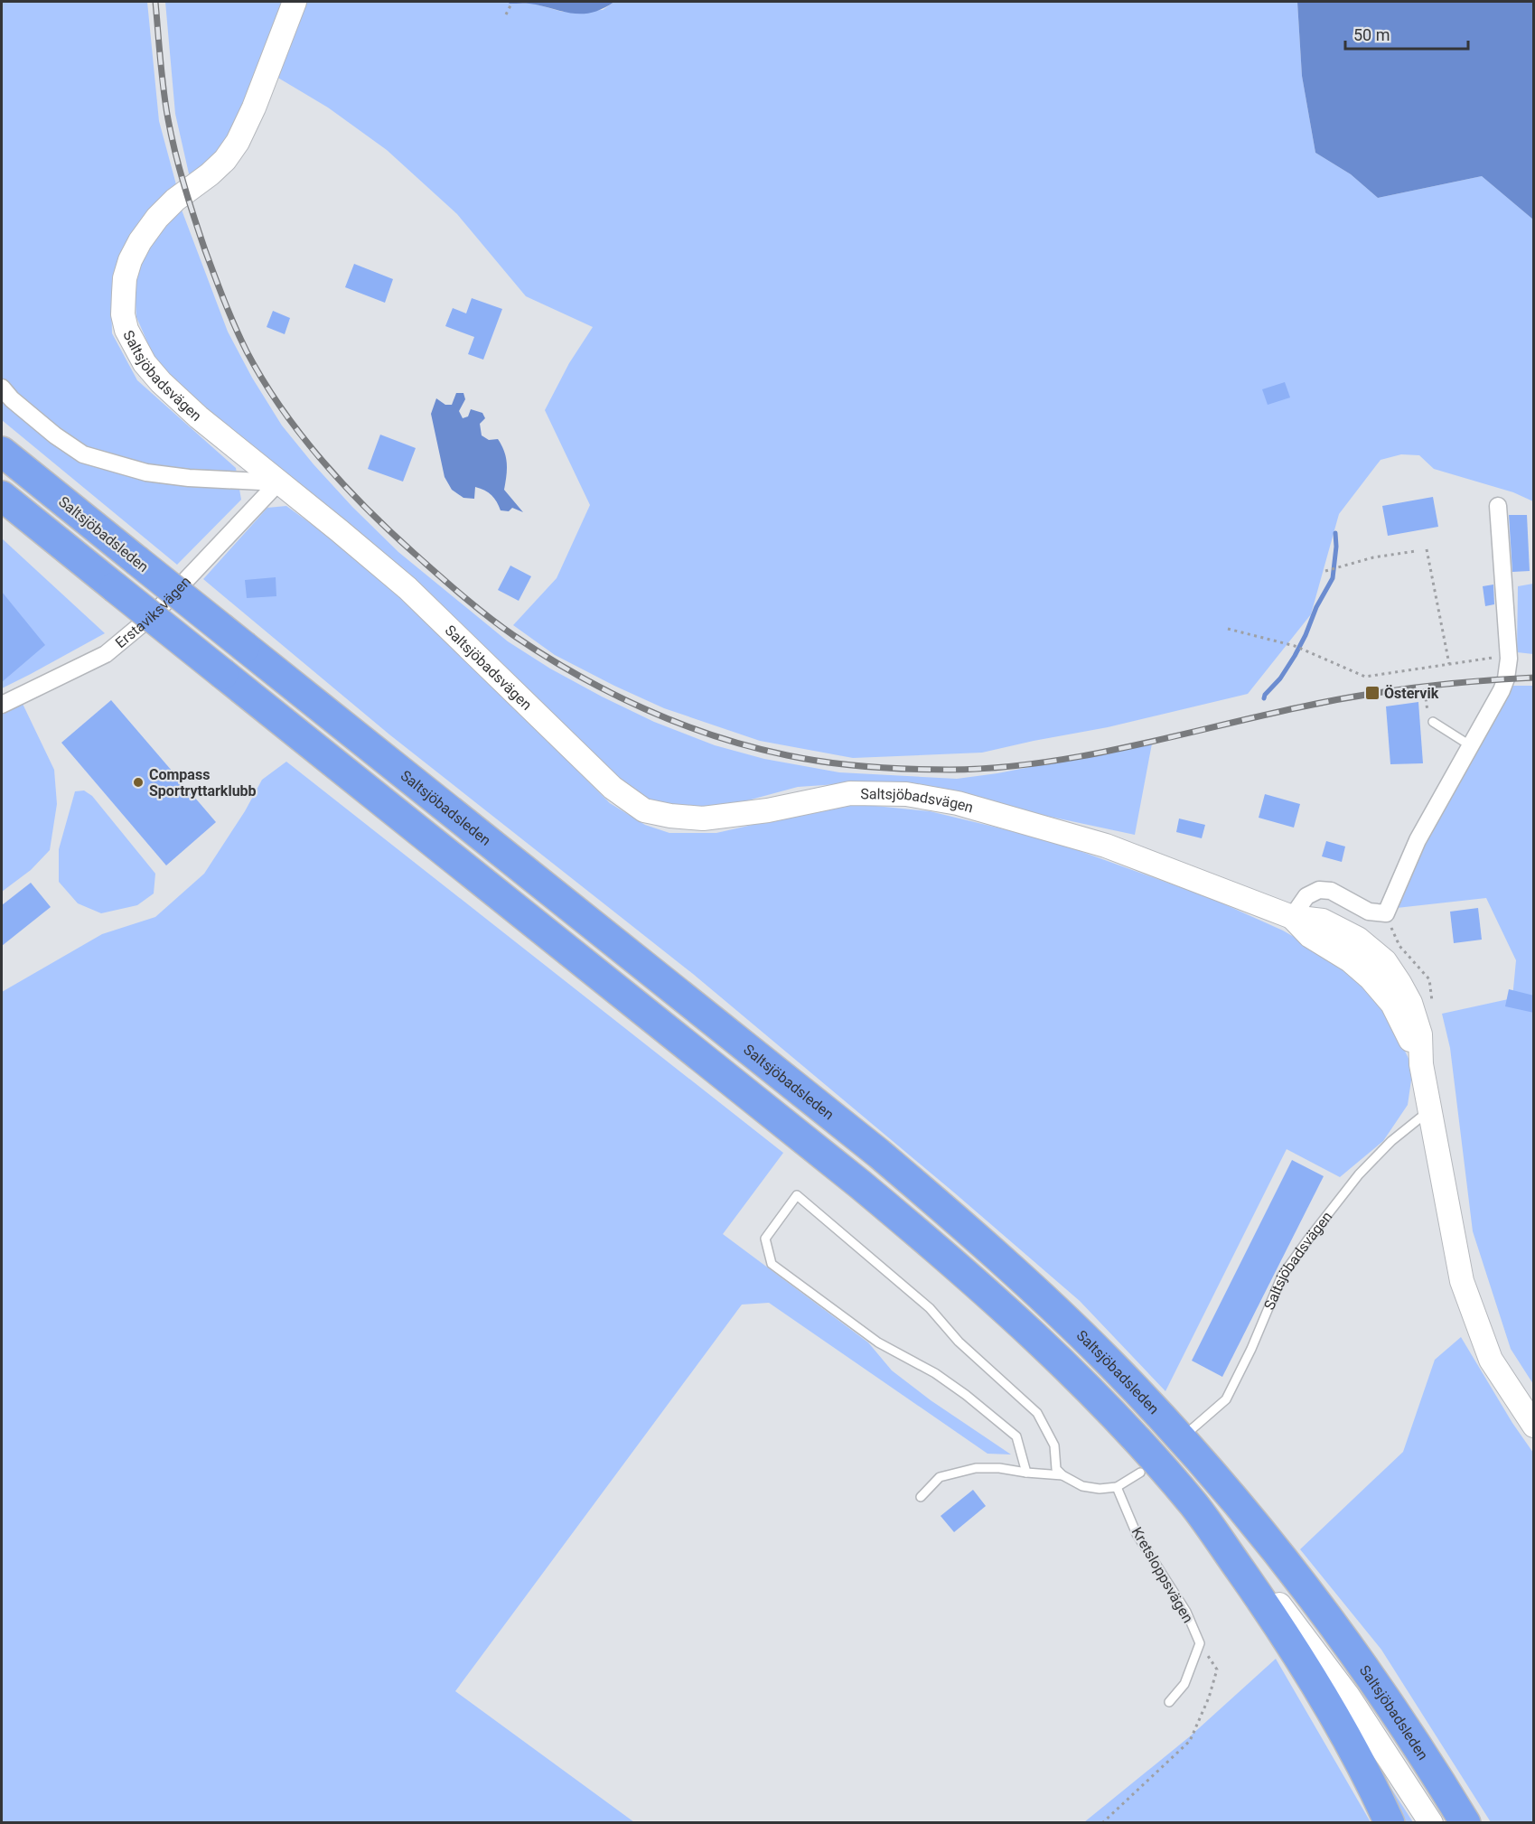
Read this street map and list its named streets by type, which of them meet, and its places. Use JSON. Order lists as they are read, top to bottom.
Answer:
{
  "streets": {
    "highway": ["Saltsjöbadsleden"],
    "street": ["Saltsjöbadsvägen", "Erstaviksvägen"],
    "lane": ["Kretsloppsvägen"]
  },
  "crossings": [
    ["Saltsjöbadsvägen", "Erstaviksvägen"]
  ],
  "places": {
    "transit": ["Östervik"],
    "other": ["Compass Sportryttarklubb"]
  },
  "scale_bar": "50 m"
}
